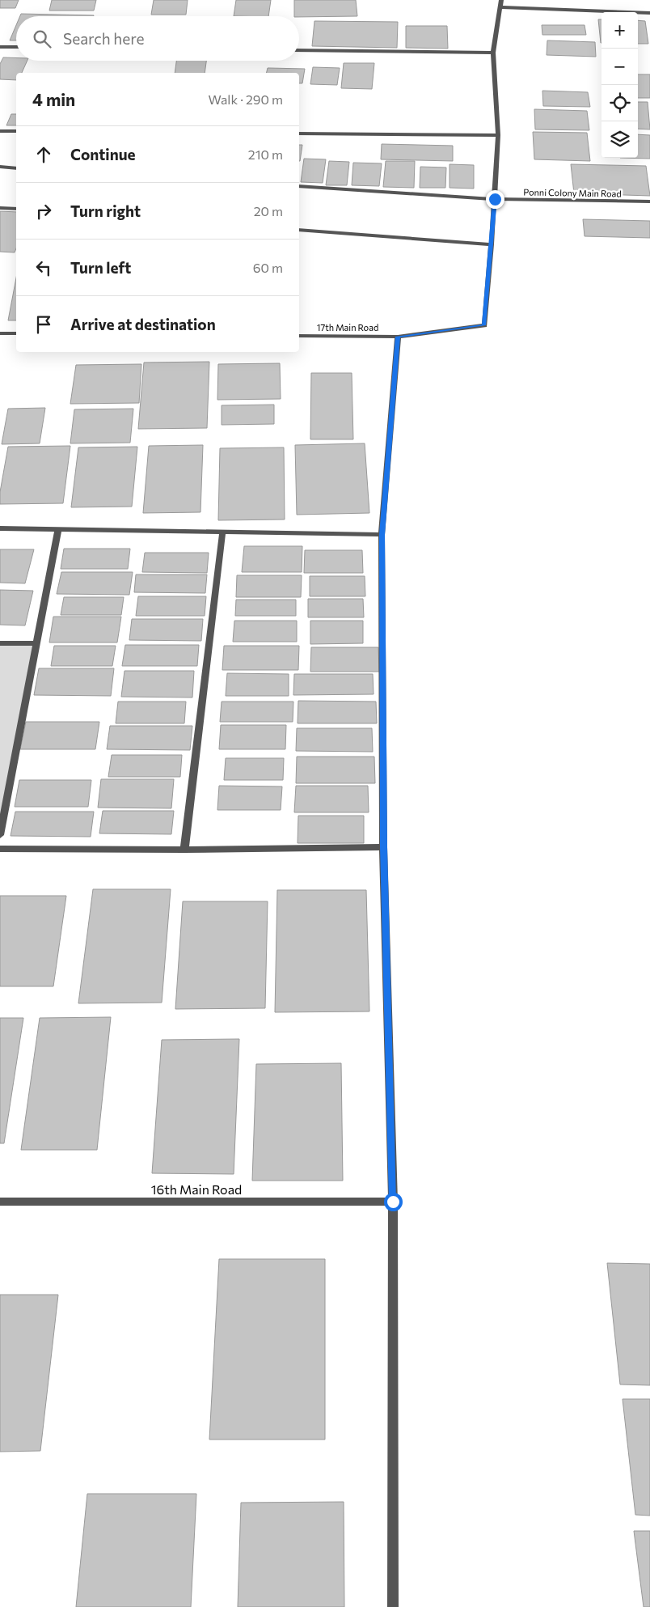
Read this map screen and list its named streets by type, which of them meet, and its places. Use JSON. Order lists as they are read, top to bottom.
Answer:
{
  "streets": {
    "street": ["Ponni Colony Main Road", "17th Main Road", "16th Main Road"]
  },
  "page": {
    "map_buttons": ["+", "−"],
    "search": "Search here",
    "heading": ["4 min", "Walk · 290 m"],
    "list": [
      ["Continue", "210 m"],
      ["Turn right", "20 m"],
      ["Turn left", "60 m"],
      "Arrive at destination"
    ]
  }
}
